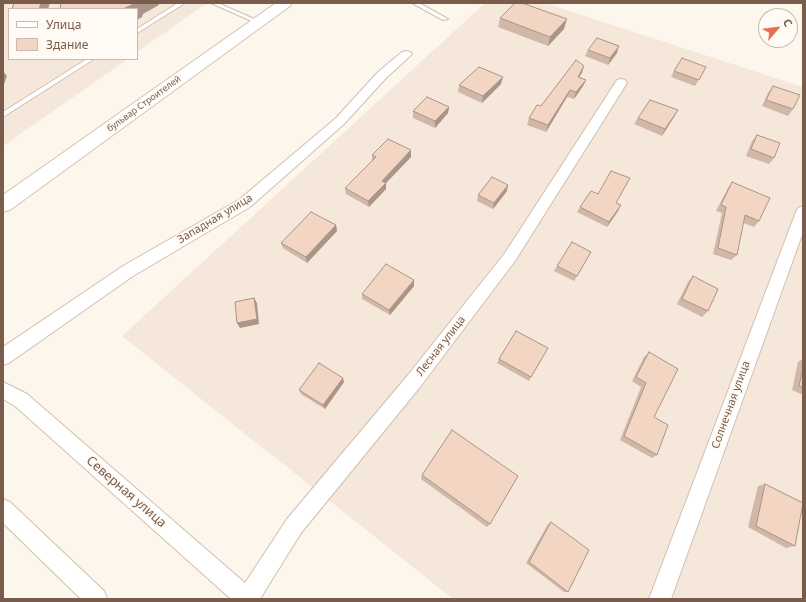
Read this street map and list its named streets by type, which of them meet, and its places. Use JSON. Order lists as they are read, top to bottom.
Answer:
{
  "streets": {
    "main road": ["бульвар Строителей"],
    "street": [
      "Западная улица",
      "Лесная улица",
      "Солнечная улица",
      "Северная улица"
    ]
  },
  "crossings": [
    ["Лесная улица", "Северная улица"]
  ],
  "legend": ["Улица", "Здание"],
  "north": "top right"
}
